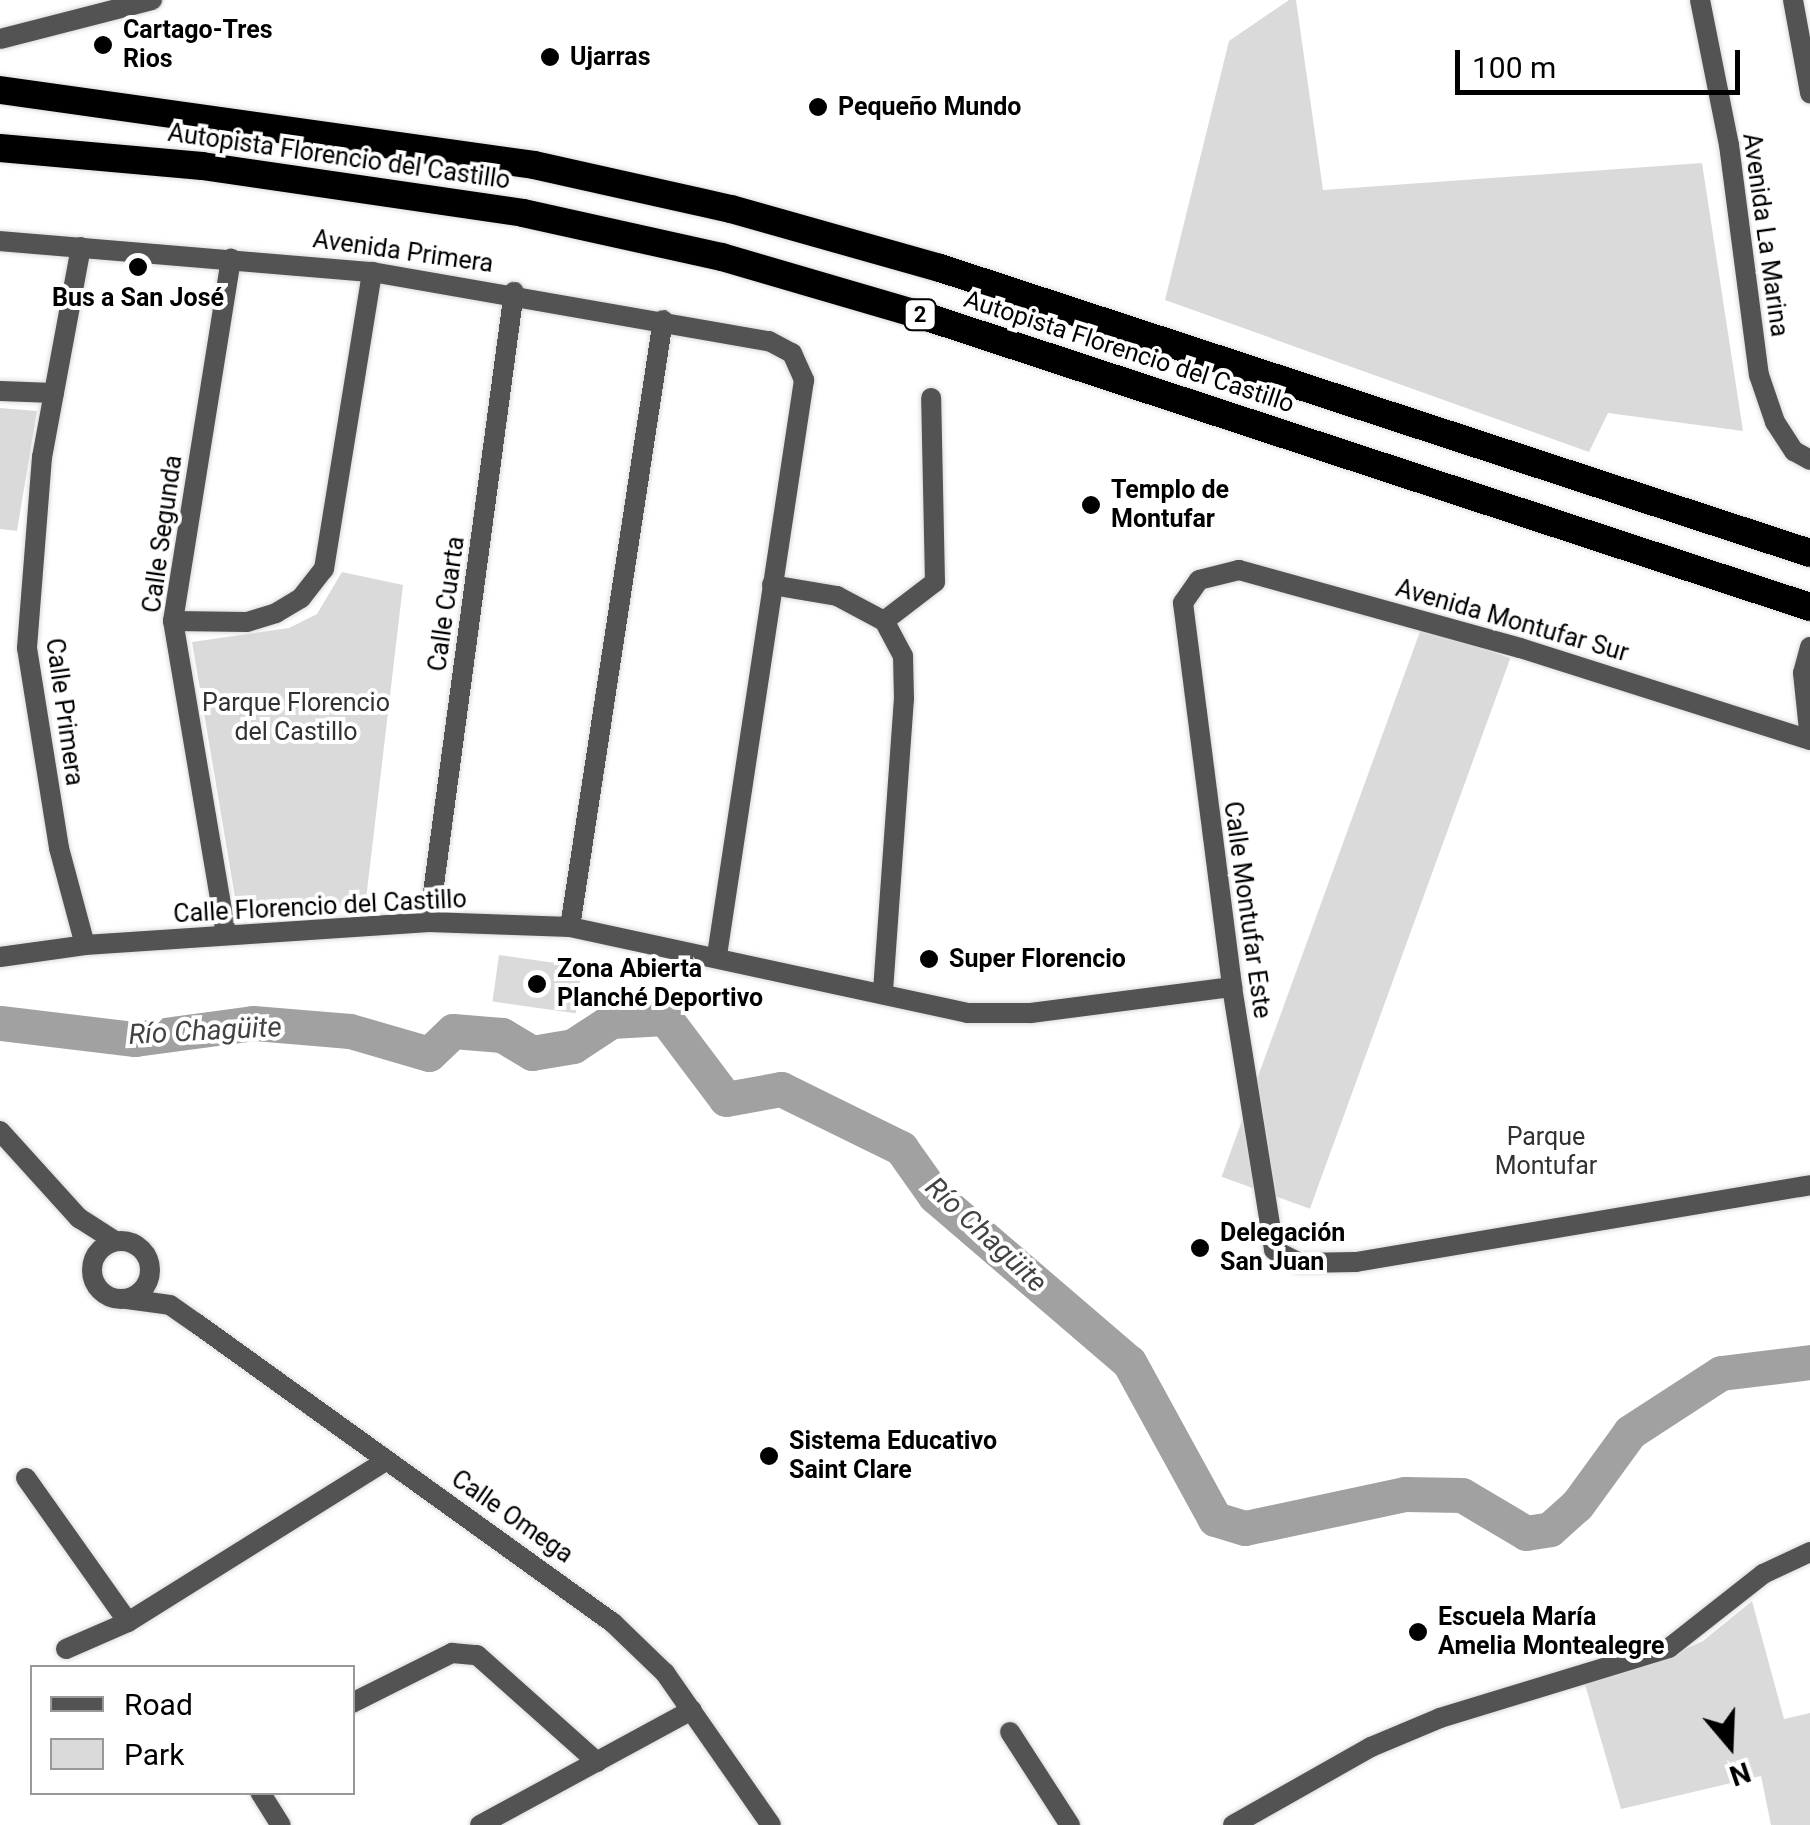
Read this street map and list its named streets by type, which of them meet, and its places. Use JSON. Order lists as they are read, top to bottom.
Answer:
{
  "streets": {
    "highway": ["Autopista Florencio del Castillo", "2"],
    "street": [
      "Avenida La Marina",
      "Avenida Primera",
      "Calle Segunda",
      "Calle Cuarta",
      "Avenida Montufar Sur",
      "Calle Primera",
      "Calle Florencio del Castillo",
      "Calle Montufar Este",
      "Calle Omega"
    ]
  },
  "crossings": [
    ["Avenida Primera", "Calle Segunda"],
    ["Avenida Primera", "Calle Cuarta"],
    ["Avenida Primera", "Calle Primera"],
    ["Calle Segunda", "Calle Florencio del Castillo"],
    ["Calle Cuarta", "Calle Florencio del Castillo"],
    ["Avenida Montufar Sur", "Calle Montufar Este"],
    ["Calle Primera", "Calle Florencio del Castillo"],
    ["Calle Florencio del Castillo", "Calle Montufar Este"]
  ],
  "water": ["Río Chagüite"],
  "parks": ["Parque Florencio del Castillo", "Parque Montufar"],
  "places": [
    "Cartago-Tres Rios",
    "Ujarras",
    "Pequeño Mundo",
    "Bus a San José",
    "Templo de Montufar",
    "Super Florencio",
    "Zona Abierta Planché Deportivo",
    "Delegación San Juan",
    "Sistema Educativo Saint Clare",
    "Escuela María Amelia Montealegre"
  ],
  "legend": ["Road", "Park"],
  "scale_bar": "100 m",
  "north": "bottom"
}
